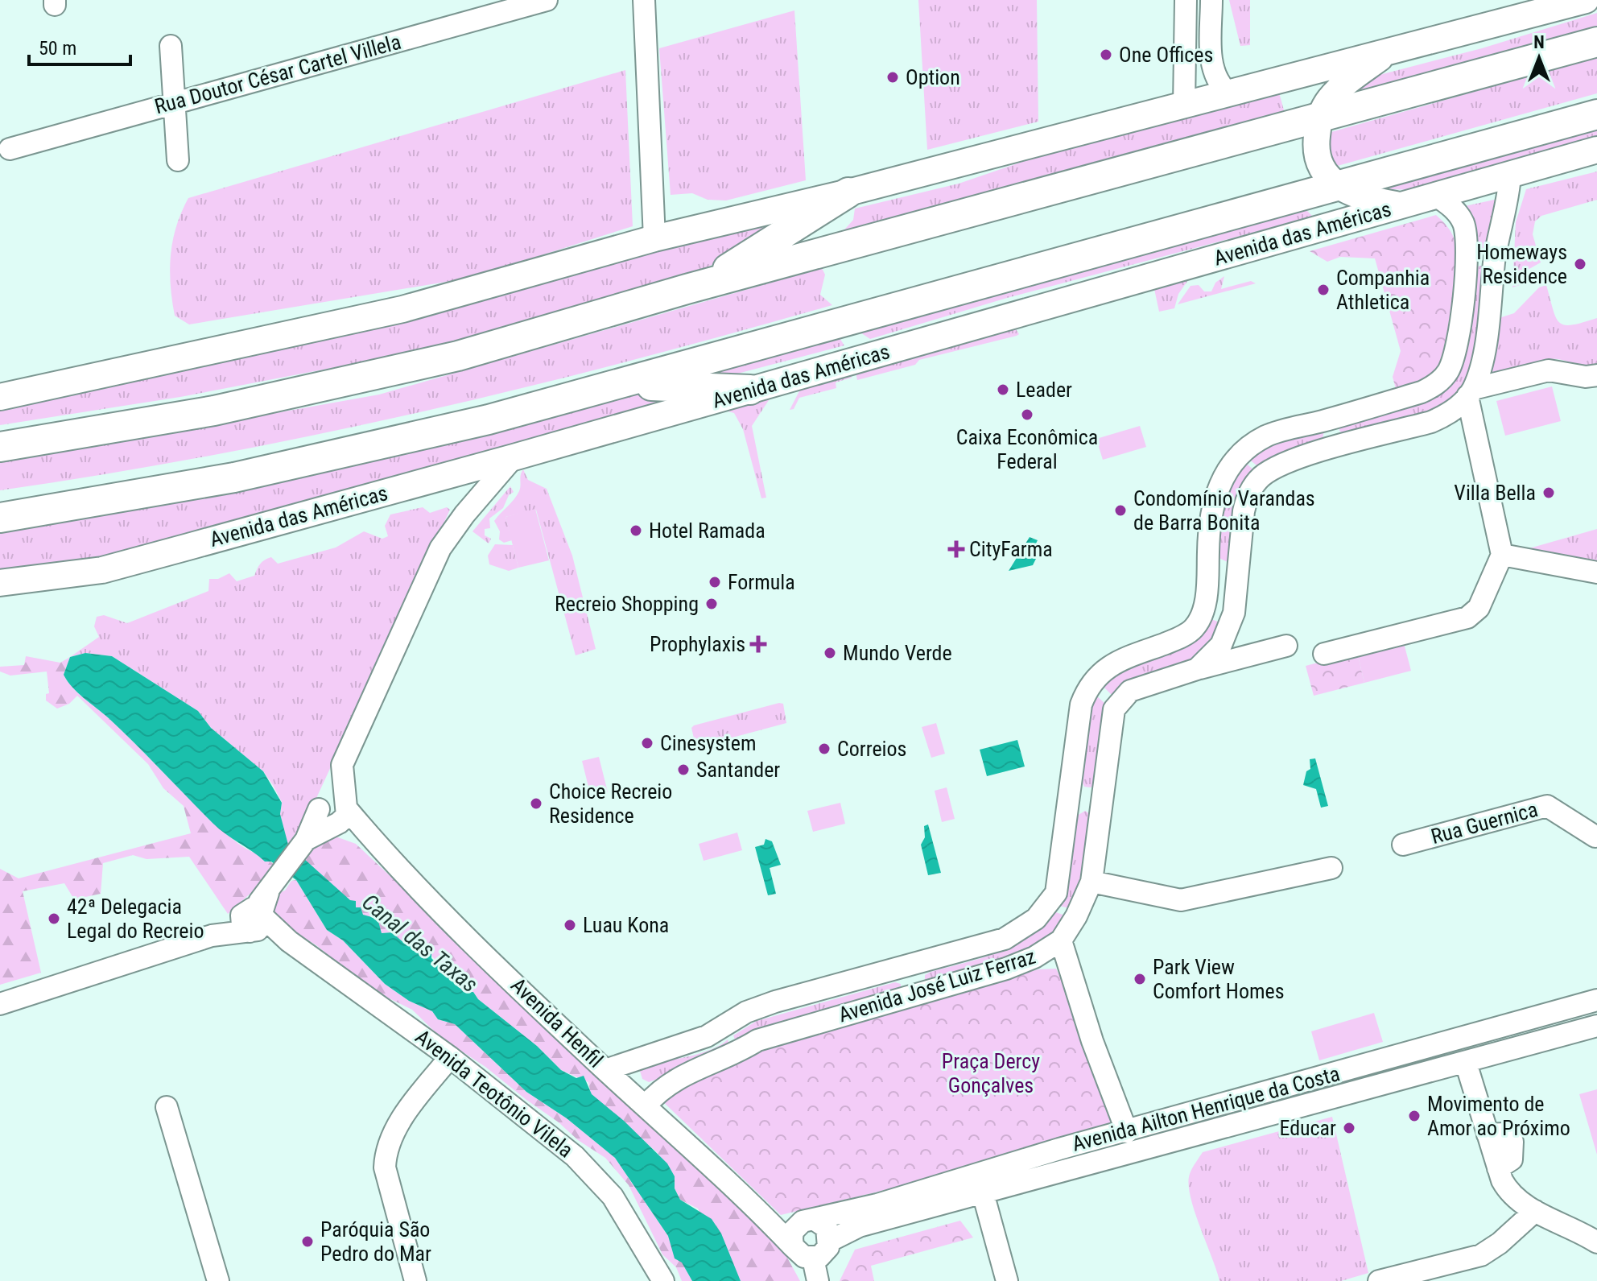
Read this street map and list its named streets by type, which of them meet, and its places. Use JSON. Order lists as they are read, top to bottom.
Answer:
{
  "streets": {
    "highway": ["Avenida das Américas"],
    "street": [
      "Rua Doutor César Cartel Villela",
      "Rua Guernica",
      "Avenida José Luiz Ferraz",
      "Avenida Henfil",
      "Avenida Teotônio Vilela",
      "Avenida Ailton Henrique da Costa"
    ]
  },
  "crossings": [
    ["Avenida das Américas", "Avenida José Luiz Ferraz"],
    ["Avenida José Luiz Ferraz", "Avenida Henfil"],
    ["Avenida Henfil", "Avenida Ailton Henrique da Costa"]
  ],
  "water": ["Canal das Taxas"],
  "parks": ["Praça Dercy Gonçalves"],
  "places": {
    "other": [
      "One Offices",
      "Option",
      "Homeways Residence",
      "Companhia Athletica",
      "Leader",
      "Caixa Econômica Federal",
      "Villa Bella",
      "Condomínio Varandas de Barra Bonita",
      "Hotel Ramada",
      "Formula",
      "Recreio Shopping",
      "Mundo Verde",
      "Cinesystem",
      "Correios",
      "Santander",
      "Choice Recreio Residence",
      "42ª Delegacia Legal do Recreio",
      "Luau Kona",
      "Park View Comfort Homes",
      "Movimento de Amor ao Próximo",
      "Educar",
      "Paróquia São Pedro do Mar"
    ],
    "health": ["CityFarma", "Prophylaxis"]
  },
  "scale_bar": "50 m",
  "north": "top"
}
